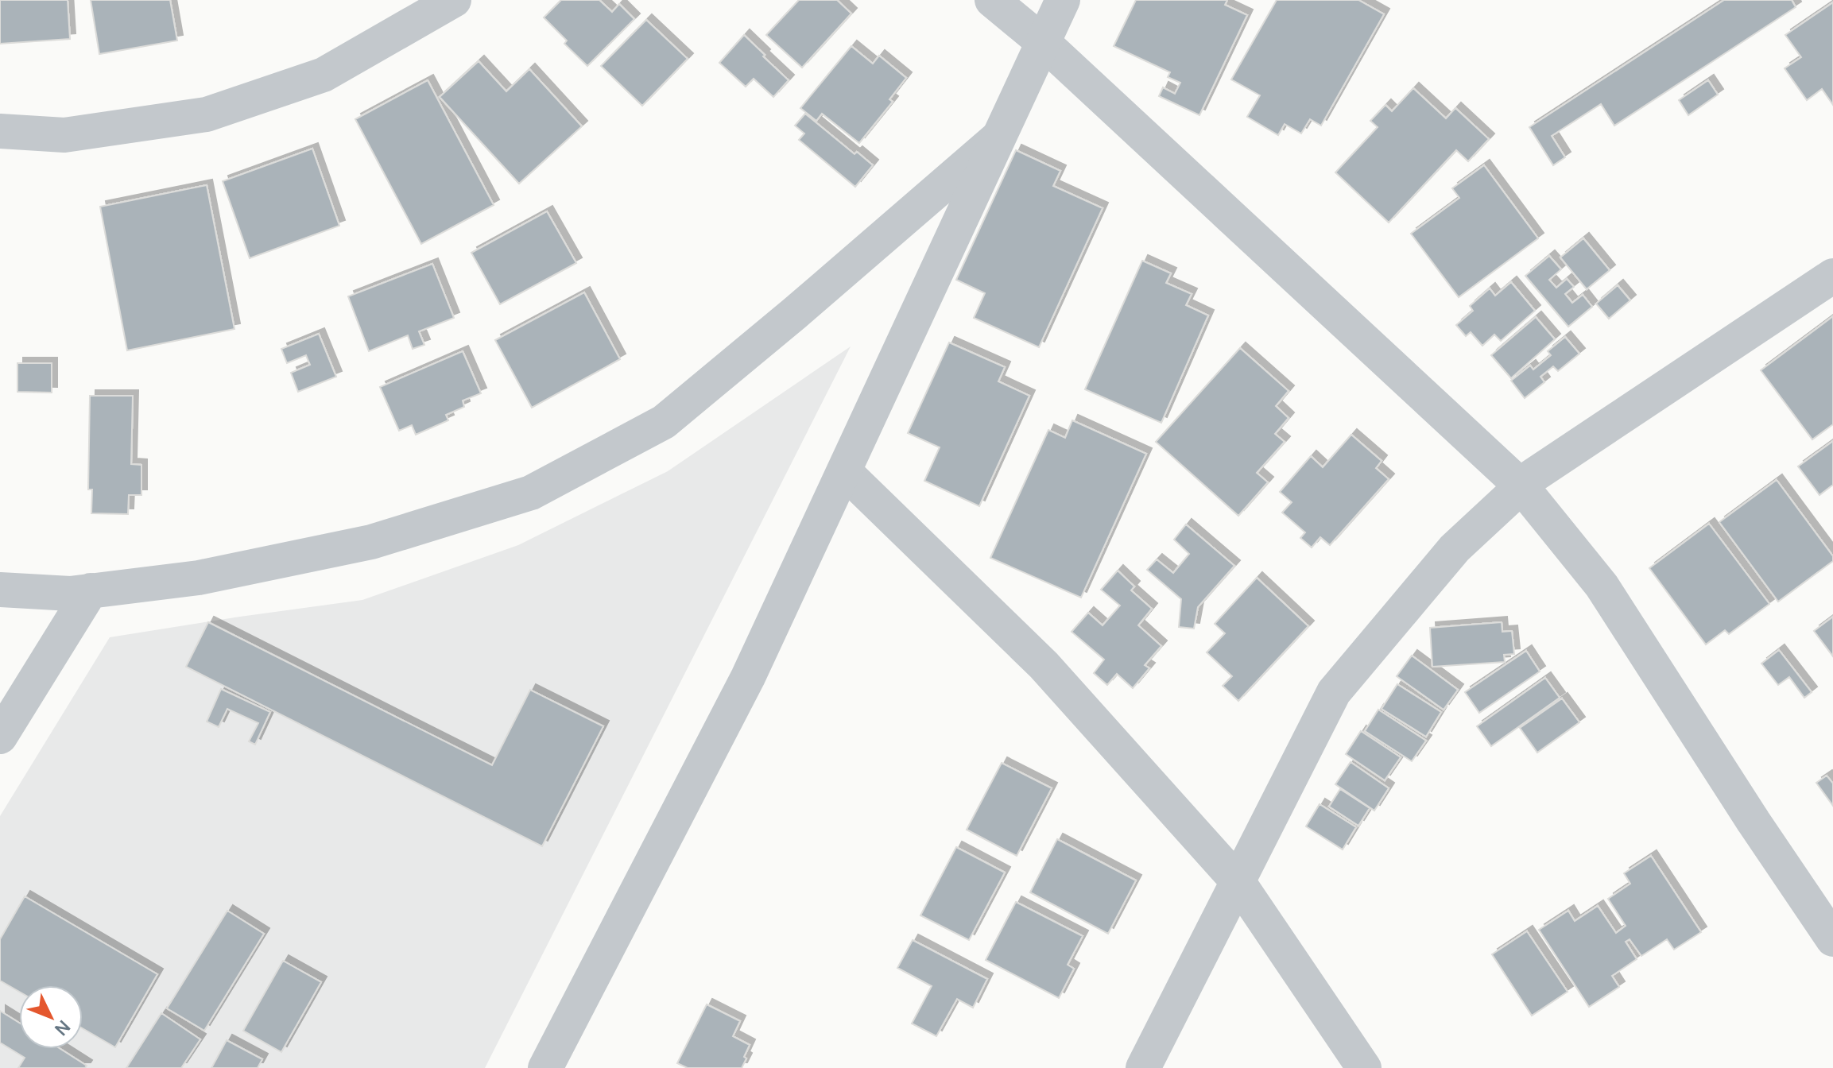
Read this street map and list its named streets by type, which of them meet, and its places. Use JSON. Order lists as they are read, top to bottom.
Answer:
{
  "north": "bottom right"
}
